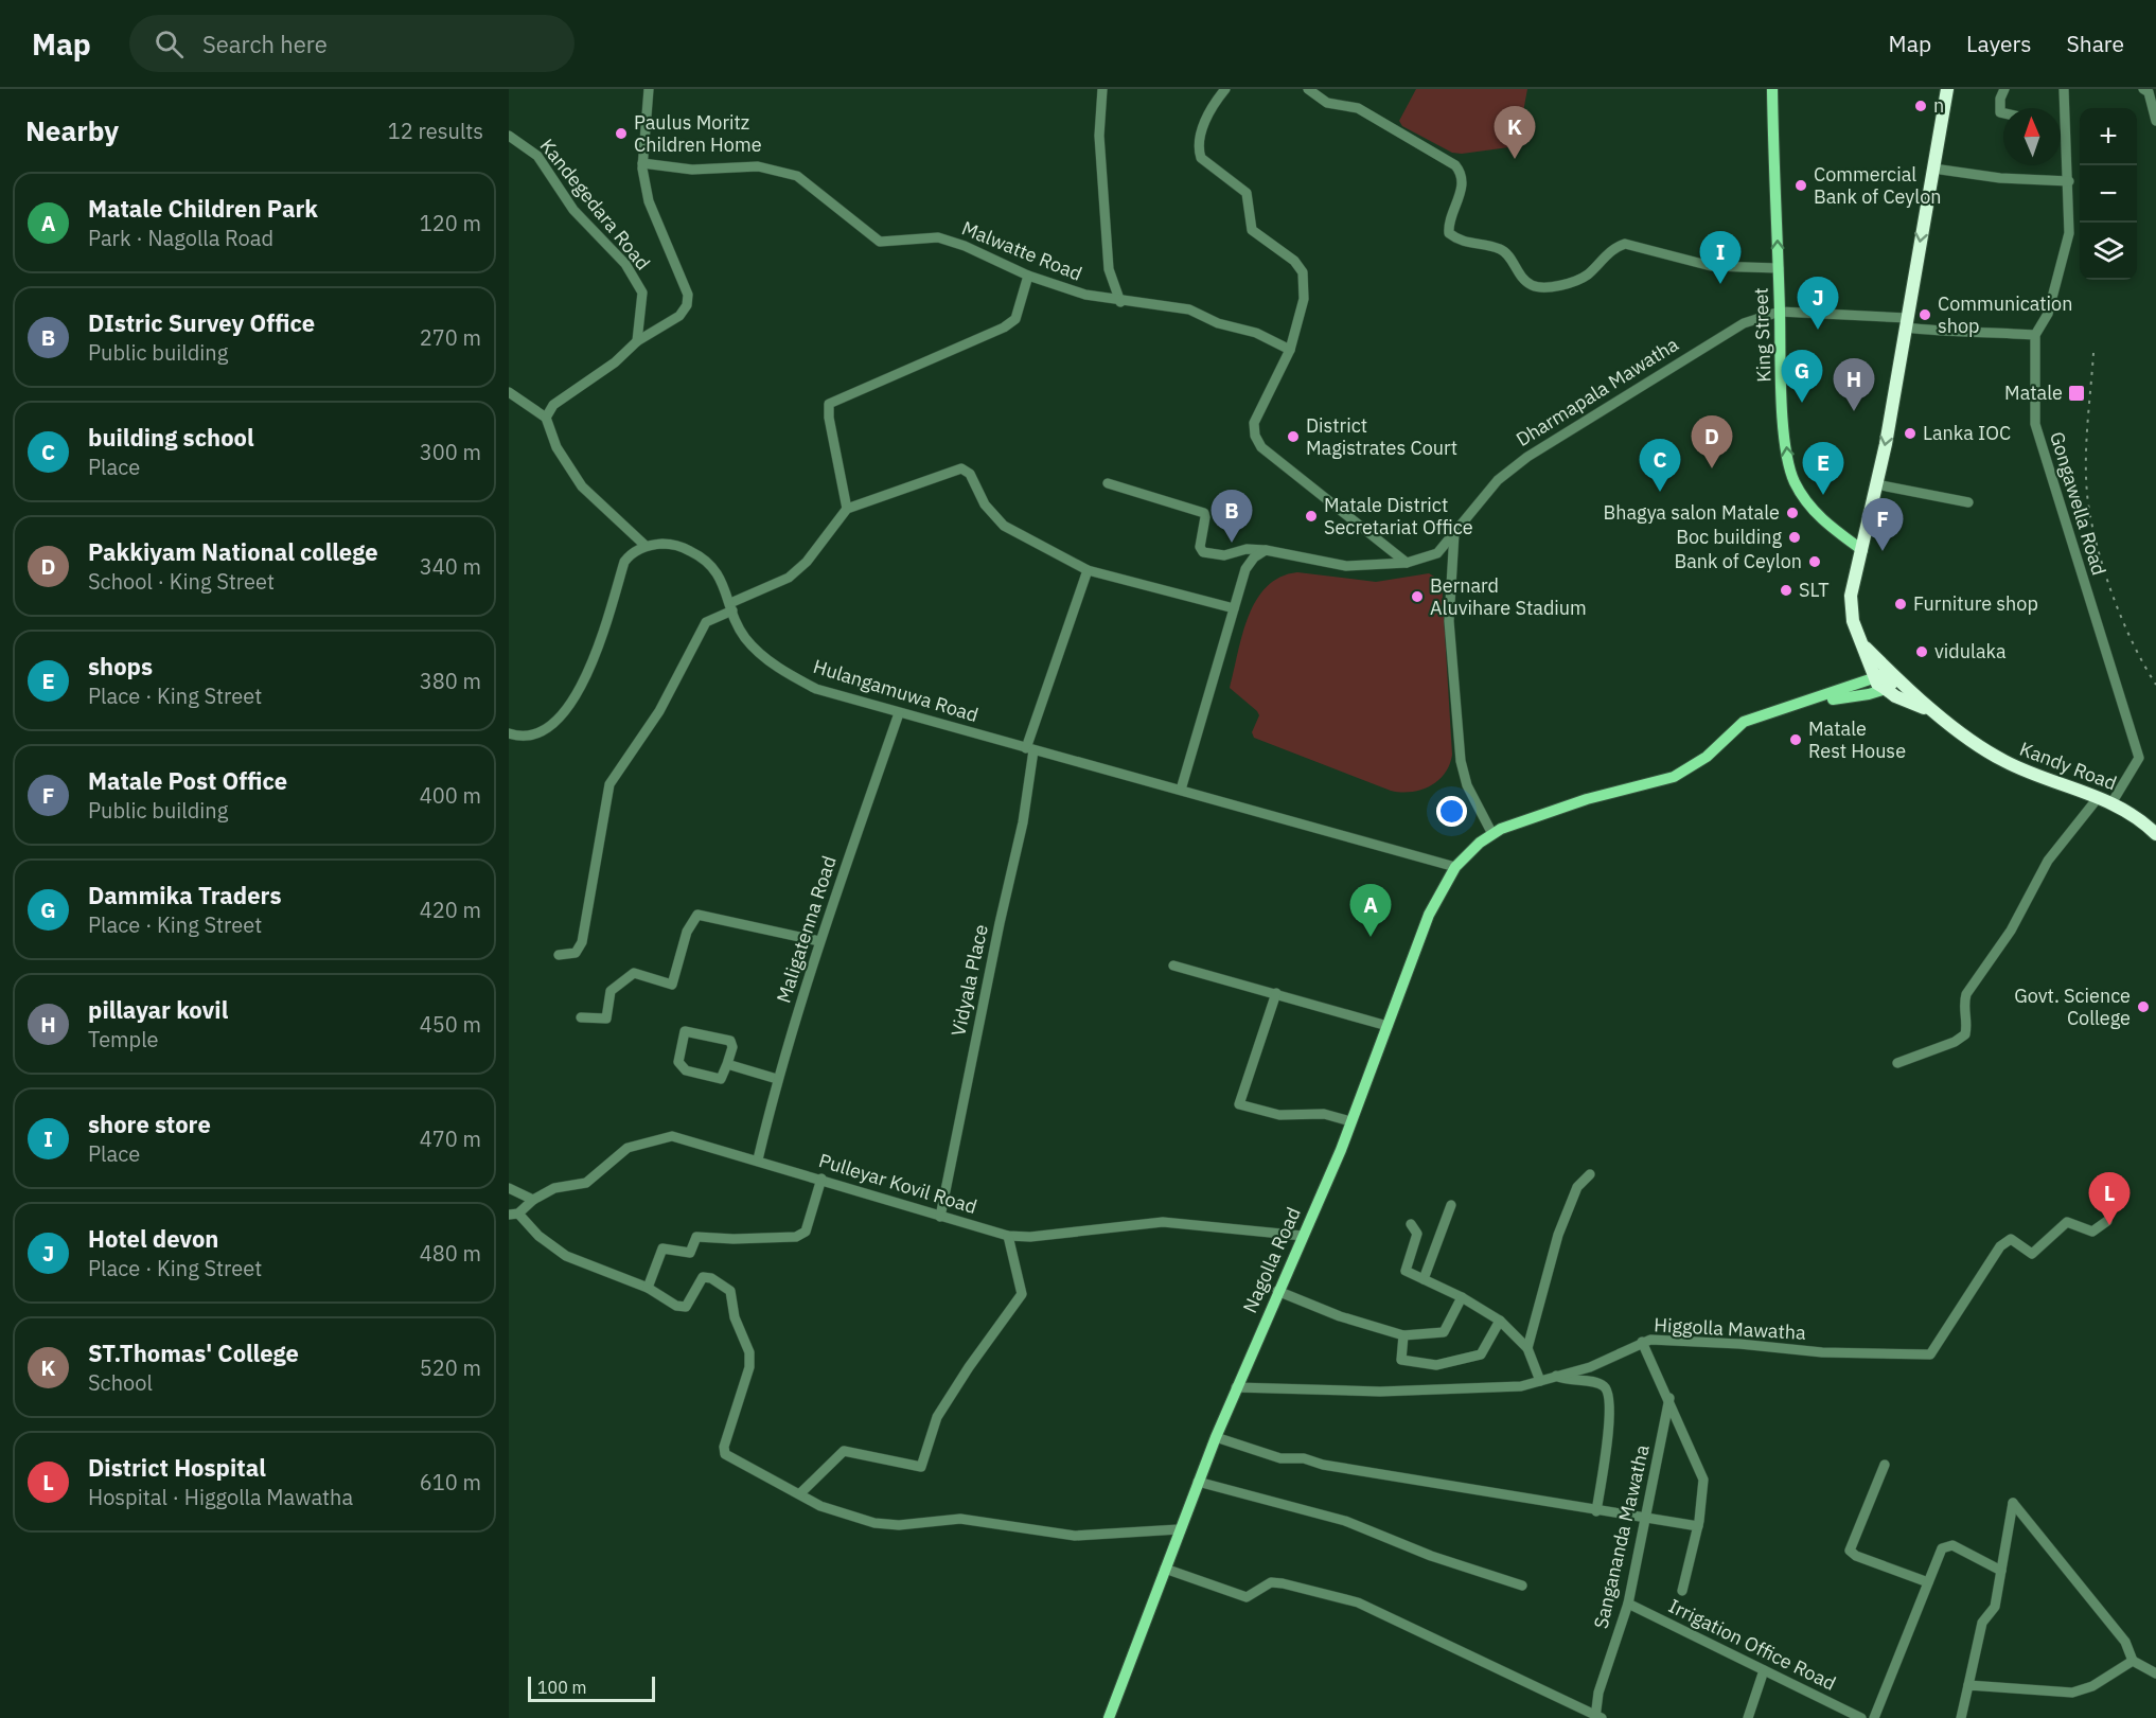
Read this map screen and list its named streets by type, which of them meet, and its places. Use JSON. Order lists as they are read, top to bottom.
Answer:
{
  "streets": {
    "highway": ["Kandy Road"],
    "main road": ["King Street", "Nagolla Road"],
    "street": [
      "Kandegedara Road",
      "Malwatte Road",
      "Dharmapala Mawatha",
      "Gongawella Road",
      "Hulangamuwa Road",
      "Maligatenna Road",
      "Vidyala Place",
      "Pulleyar Kovil Road",
      "Higgolla Mawatha",
      "Sangananda Mawatha",
      "Irrigation Office Road"
    ]
  },
  "crossings": [
    ["King Street", "Dharmapala Mawatha"],
    ["King Street", "Kandy Road"],
    ["Gongawella Road", "Kandy Road"],
    ["Hulangamuwa Road", "Maligatenna Road"],
    ["Hulangamuwa Road", "Vidyala Place"],
    ["Hulangamuwa Road", "Nagolla Road"],
    ["Maligatenna Road", "Pulleyar Kovil Road"],
    ["Vidyala Place", "Pulleyar Kovil Road"],
    ["Pulleyar Kovil Road", "Nagolla Road"],
    ["Nagolla Road", "Higgolla Mawatha"],
    ["Sangananda Mawatha", "Irrigation Office Road"]
  ],
  "one_way": ["King Street"],
  "places": {
    "other": [
      "n",
      "Paulus Moritz Children Home",
      "Commercial Bank of Ceylon",
      "Communication shop",
      "Lanka IOC",
      "District Magistrates Court",
      "Bhagya salon Matale",
      "Matale District Secretariat Office",
      "Boc building",
      "Bank of Ceylon",
      "SLT",
      "Bernard Aluvihare Stadium",
      "Furniture shop",
      "vidulaka",
      "Matale Rest House",
      "Govt. Science College"
    ],
    "transit": ["Matale"]
  },
  "scale_bar": "100 m",
  "north": "top",
  "page": {
    "header": "Map",
    "search": "Search here",
    "nav": ["Map", "Layers", "Share"],
    "heading": ["Nearby", "12 results"],
    "pins": [
      "K",
      "I",
      "J",
      "G",
      "H",
      "D",
      "C",
      "E",
      "B",
      "F",
      "A",
      "L"
    ],
    "map_buttons": ["+", "−"],
    "list": [
      {
        "mark": "A",
        "name": "Matale Children Park",
        "note": "Park · Nagolla Road",
        "value": "120 m"
      },
      {
        "mark": "B",
        "name": "DIstric Survey Office",
        "note": "Public building",
        "value": "270 m"
      },
      {
        "mark": "C",
        "name": "building school",
        "note": "Place",
        "value": "300 m"
      },
      {
        "mark": "D",
        "name": "Pakkiyam National college",
        "note": "School · King Street",
        "value": "340 m"
      },
      {
        "mark": "E",
        "name": "shops",
        "note": "Place · King Street",
        "value": "380 m"
      },
      {
        "mark": "F",
        "name": "Matale Post Office",
        "note": "Public building",
        "value": "400 m"
      },
      {
        "mark": "G",
        "name": "Dammika Traders",
        "note": "Place · King Street",
        "value": "420 m"
      },
      {
        "mark": "H",
        "name": "pillayar kovil",
        "note": "Temple",
        "value": "450 m"
      },
      {
        "mark": "I",
        "name": "shore store",
        "note": "Place",
        "value": "470 m"
      },
      {
        "mark": "J",
        "name": "Hotel devon",
        "note": "Place · King Street",
        "value": "480 m"
      },
      {
        "mark": "K",
        "name": "ST.Thomas' College",
        "note": "School",
        "value": "520 m"
      },
      {
        "mark": "L",
        "name": "District Hospital",
        "note": "Hospital · Higgolla Mawatha",
        "value": "610 m"
      }
    ],
    "scale": "100 m"
  }
}
